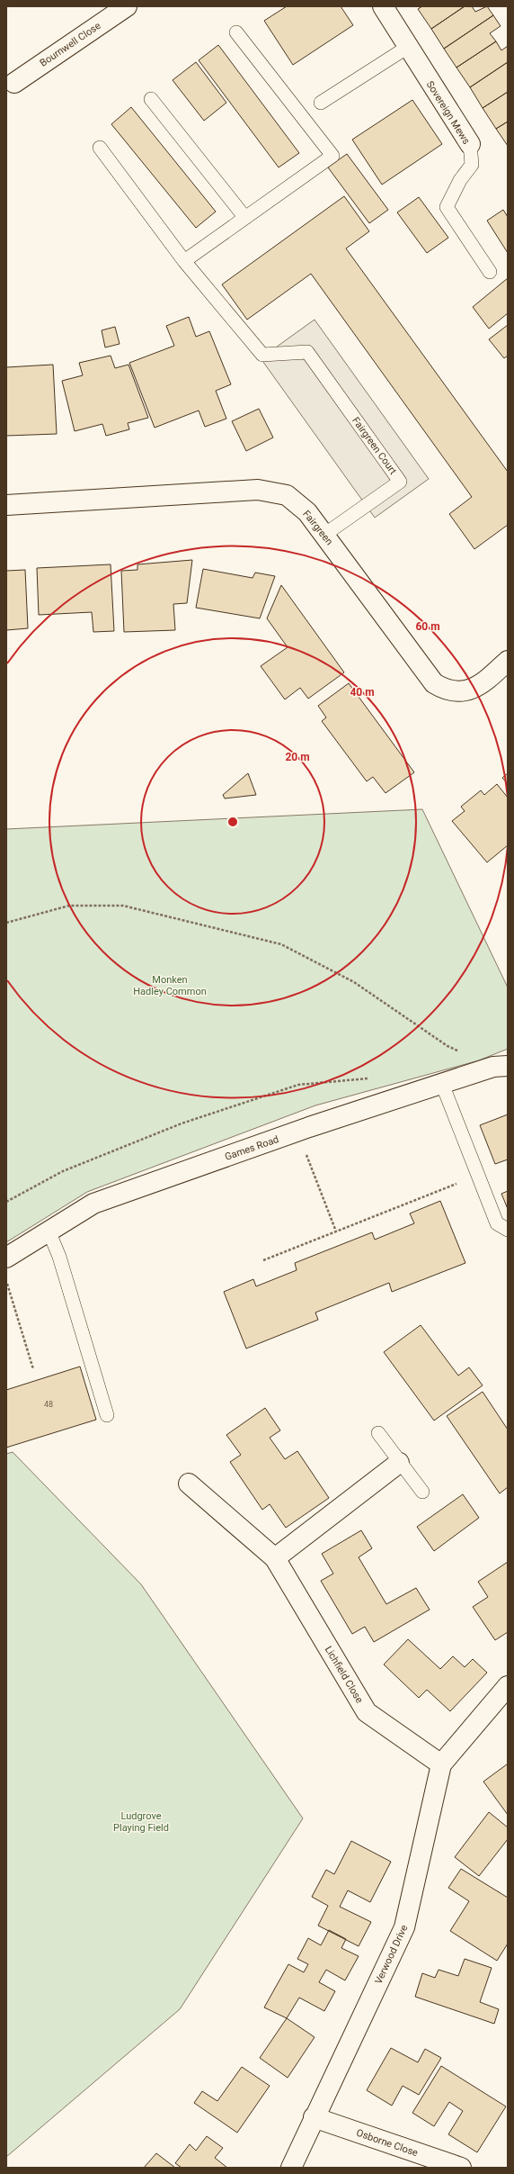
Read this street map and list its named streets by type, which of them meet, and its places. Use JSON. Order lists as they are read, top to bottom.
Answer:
{
  "streets": {
    "street": [
      "Bournwell Close",
      "Sovereign Mews",
      "Fairgreen",
      "Games Road",
      "Lichfield Close",
      "Verwood Drive",
      "Osborne Close"
    ],
    "lane": ["Fairgreen Court"]
  },
  "crossings": [
    ["Fairgreen Court", "Fairgreen"],
    ["Lichfield Close", "Verwood Drive"],
    ["Verwood Drive", "Osborne Close"]
  ],
  "parks": ["Monken Hadley Common", "Ludgrove Playing Field"],
  "house_numbers": ["48"],
  "rings": ["60 m", "40 m", "20 m"]
}
